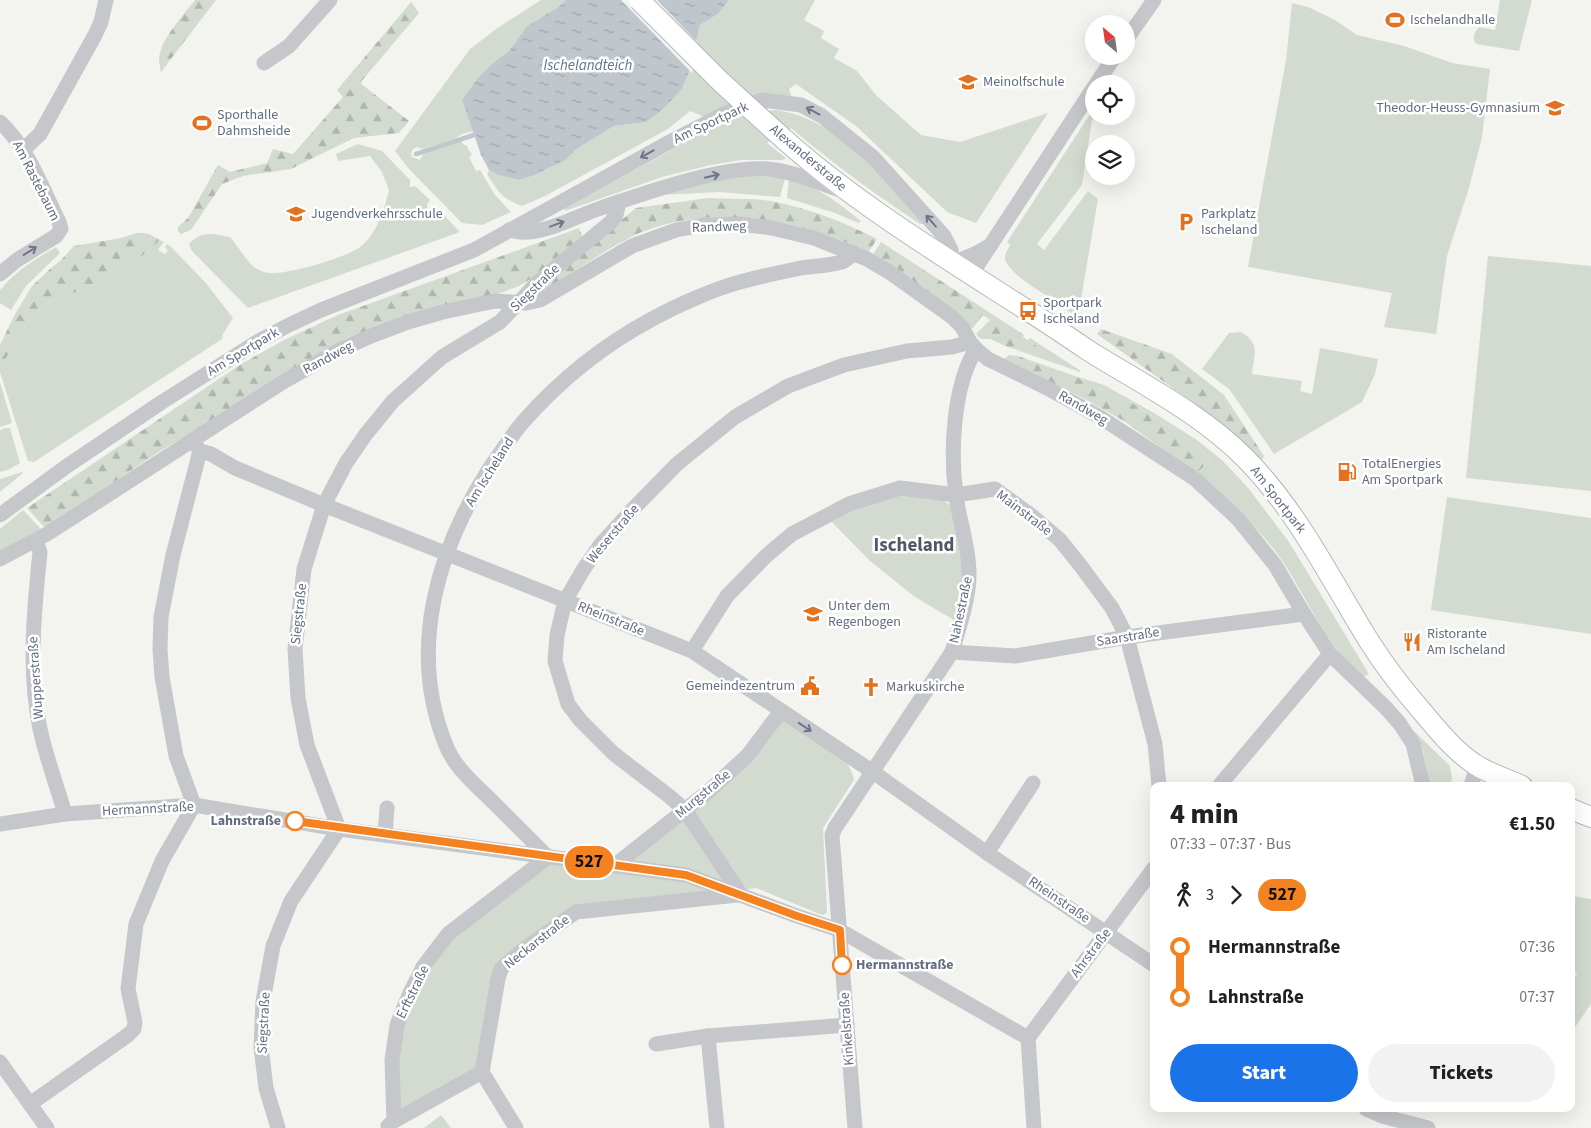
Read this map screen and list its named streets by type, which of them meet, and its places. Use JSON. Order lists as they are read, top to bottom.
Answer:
{
  "streets": {
    "main road": ["Am Sportpark", "Alexanderstraße"],
    "street": [
      "Am Rastebaum",
      "Randweg",
      "Siegstraße",
      "Am Ischeland",
      "Mainstraße",
      "Weserstraße",
      "Nahestraße",
      "Rheinstraße",
      "Saarstraße",
      "Wupperstraße",
      "Murgstraße",
      "Hermannstraße",
      "Neckarstraße",
      "Ahrstraße",
      "Erftstraße",
      "Kinkelstraße"
    ]
  },
  "crossings": [
    ["Am Sportpark", "Alexanderstraße"],
    ["Randweg", "Siegstraße"],
    ["Randweg", "Am Ischeland"],
    ["Randweg", "Weserstraße"],
    ["Randweg", "Nahestraße"],
    ["Randweg", "Rheinstraße"],
    ["Randweg", "Saarstraße"],
    ["Randweg", "Wupperstraße"],
    ["Siegstraße", "Rheinstraße"],
    ["Siegstraße", "Hermannstraße"],
    ["Am Ischeland", "Rheinstraße"],
    ["Am Ischeland", "Hermannstraße"],
    ["Am Ischeland", "Erftstraße"],
    ["Mainstraße", "Nahestraße"],
    ["Mainstraße", "Rheinstraße"],
    ["Mainstraße", "Saarstraße"],
    ["Weserstraße", "Nahestraße"],
    ["Weserstraße", "Rheinstraße"],
    ["Weserstraße", "Murgstraße"],
    ["Weserstraße", "Hermannstraße"],
    ["Weserstraße", "Neckarstraße"],
    ["Nahestraße", "Rheinstraße"],
    ["Nahestraße", "Saarstraße"],
    ["Nahestraße", "Hermannstraße"],
    ["Nahestraße", "Kinkelstraße"],
    ["Rheinstraße", "Murgstraße"],
    ["Rheinstraße", "Ahrstraße"],
    ["Wupperstraße", "Hermannstraße"],
    ["Murgstraße", "Hermannstraße"],
    ["Hermannstraße", "Neckarstraße"],
    ["Hermannstraße", "Ahrstraße"],
    ["Hermannstraße", "Erftstraße"],
    ["Hermannstraße", "Kinkelstraße"]
  ],
  "districts": ["Ischeland"],
  "water": ["Ischelandteich"],
  "places": {
    "sports": ["Ischelandhalle", "Sporthalle Dahmsheide"],
    "school or university": [
      "Meinolfschule",
      "Theodor-Heuss-Gymnasium",
      "Jugendverkehrsschule",
      "Unter dem Regenbogen"
    ],
    "parking": ["Parkplatz Ischeland"],
    "bus stop": ["Sportpark Ischeland"],
    "fuel station": ["TotalEnergies Am Sportpark"],
    "restaurant": ["Ristorante Am Ischeland"],
    "public building": ["Gemeindezentrum"],
    "church": ["Markuskirche"],
    "other": ["Lahnstraße", "Hermannstraße"]
  },
  "lines": ["bus line 527"],
  "north": "top left",
  "page": {
    "on_map": "527",
    "heading": ["4 min", "07:33 – 07:37 · Bus", "€1.50"],
    "legs": ["3", "527"],
    "list": [
      {
        "name": "Hermannstraße",
        "value": "07:36"
      },
      {
        "name": "Lahnstraße",
        "value": "07:37"
      }
    ],
    "buttons": ["Start", "Tickets"]
  }
}
